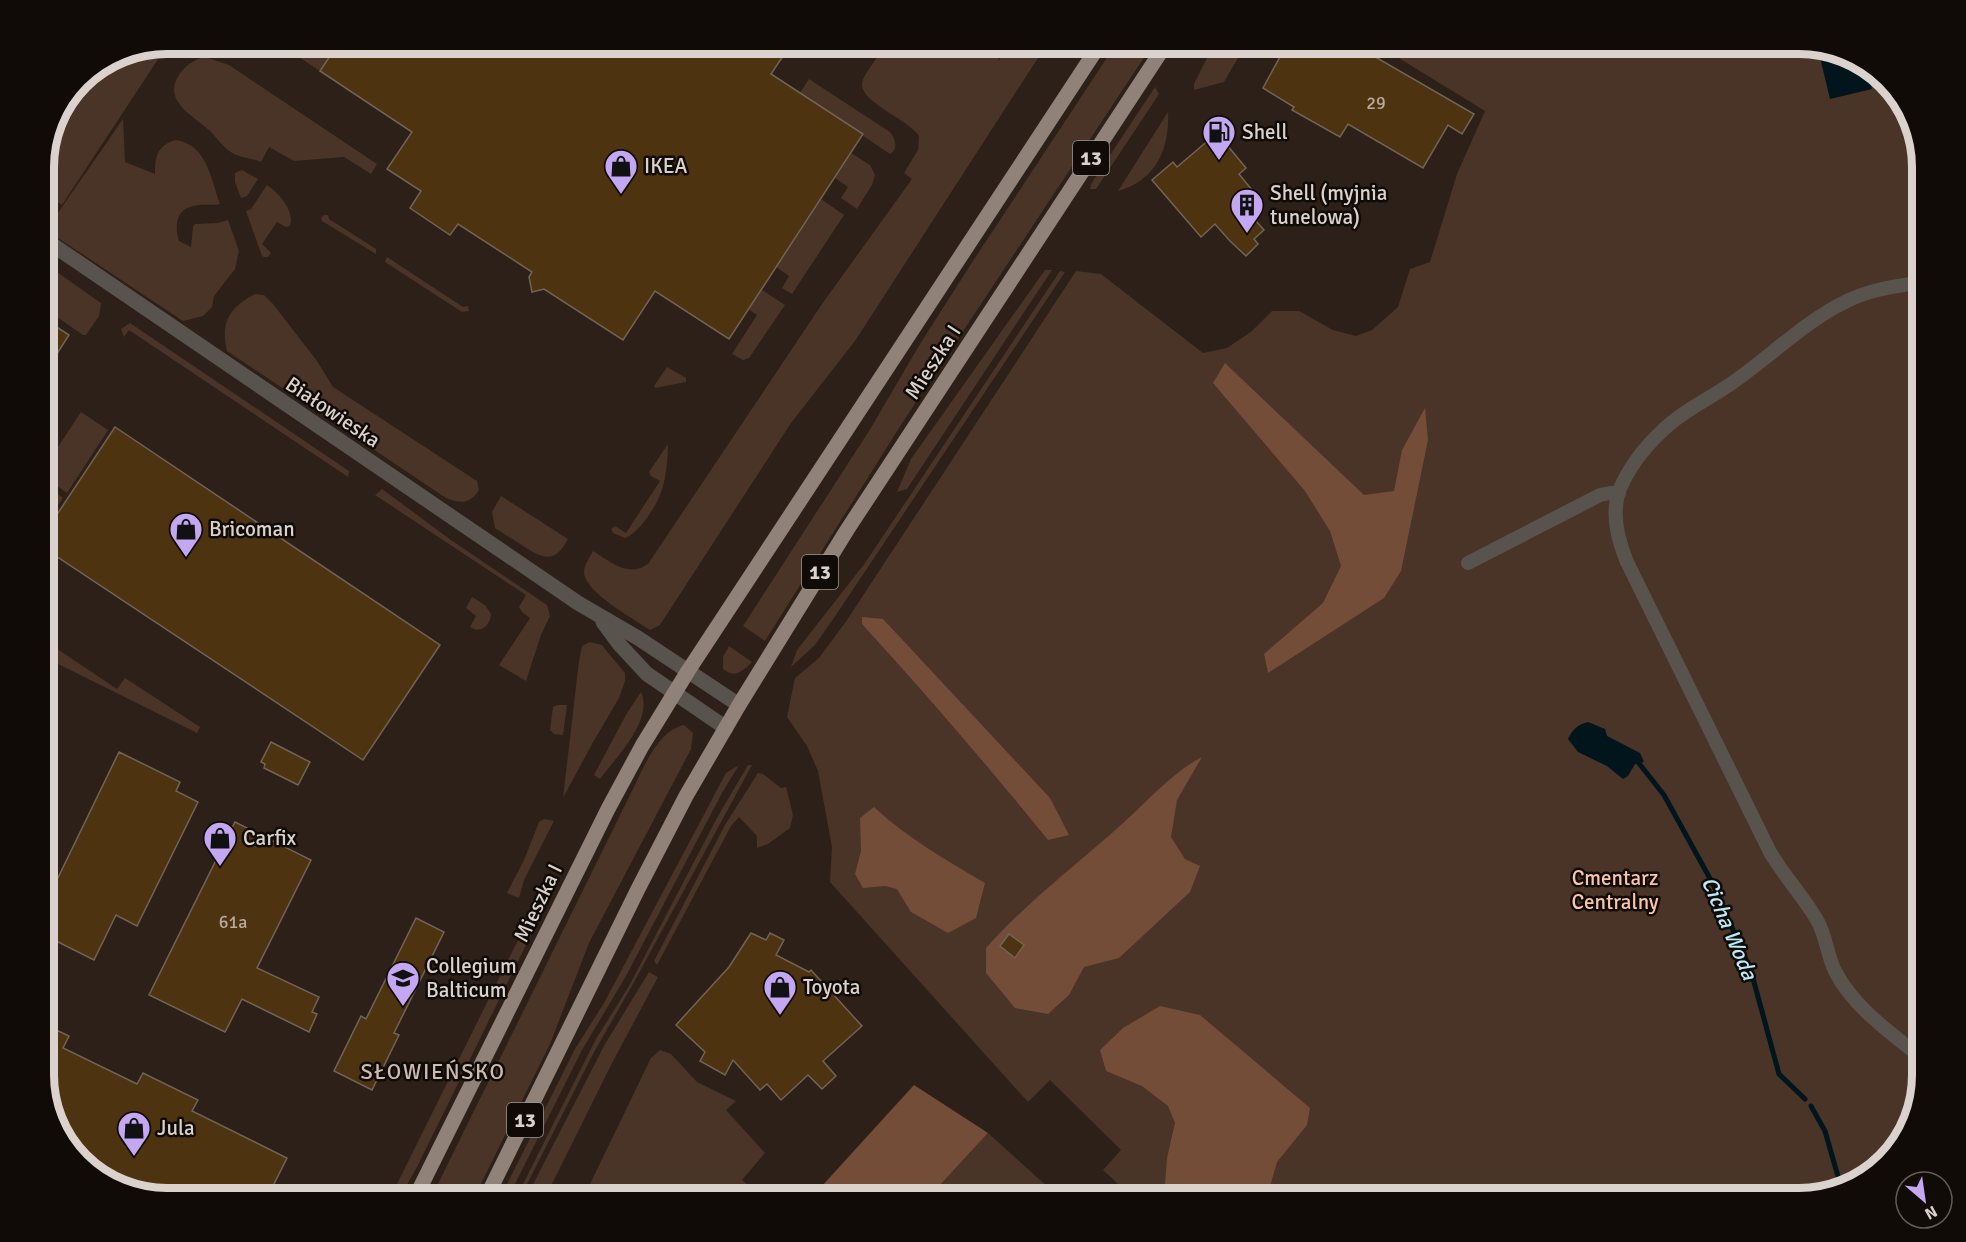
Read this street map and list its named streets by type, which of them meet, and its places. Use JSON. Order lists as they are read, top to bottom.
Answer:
{
  "streets": {
    "main road": ["13", "Mieszka I"],
    "street": ["Białowieska"]
  },
  "crossings": [
    ["Mieszka I", "Białowieska"]
  ],
  "districts": ["SŁOWIEŃSKO"],
  "water": ["Cicha Woda"],
  "parks": ["Cmentarz Centralny"],
  "places": {
    "fuel station": ["Shell"],
    "shop": [
      "IKEA",
      "Bricoman",
      "Carfix",
      "Toyota",
      "Jula"
    ],
    "building": ["Shell (myjnia tunelowa)"],
    "school or university": ["Collegium Balticum"]
  },
  "house_numbers": ["29", "61a"],
  "north": "bottom right"
}
